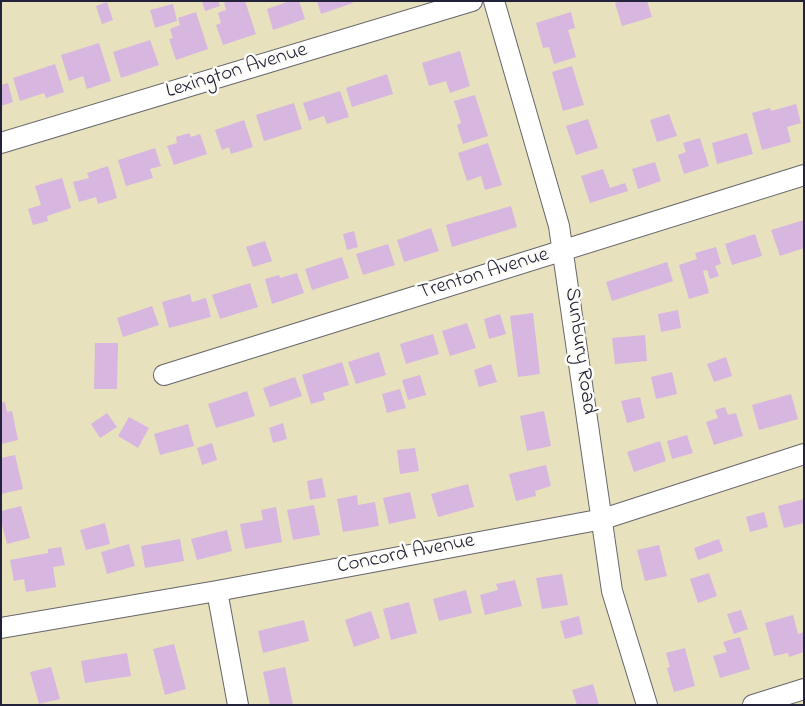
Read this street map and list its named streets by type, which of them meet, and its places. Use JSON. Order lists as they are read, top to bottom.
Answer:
{
  "streets": {
    "street": [
      "Lexington Avenue",
      "Trenton Avenue",
      "Sunbury Road",
      "Concord Avenue"
    ]
  },
  "crossings": [
    ["Trenton Avenue", "Sunbury Road"],
    ["Sunbury Road", "Concord Avenue"]
  ]
}
